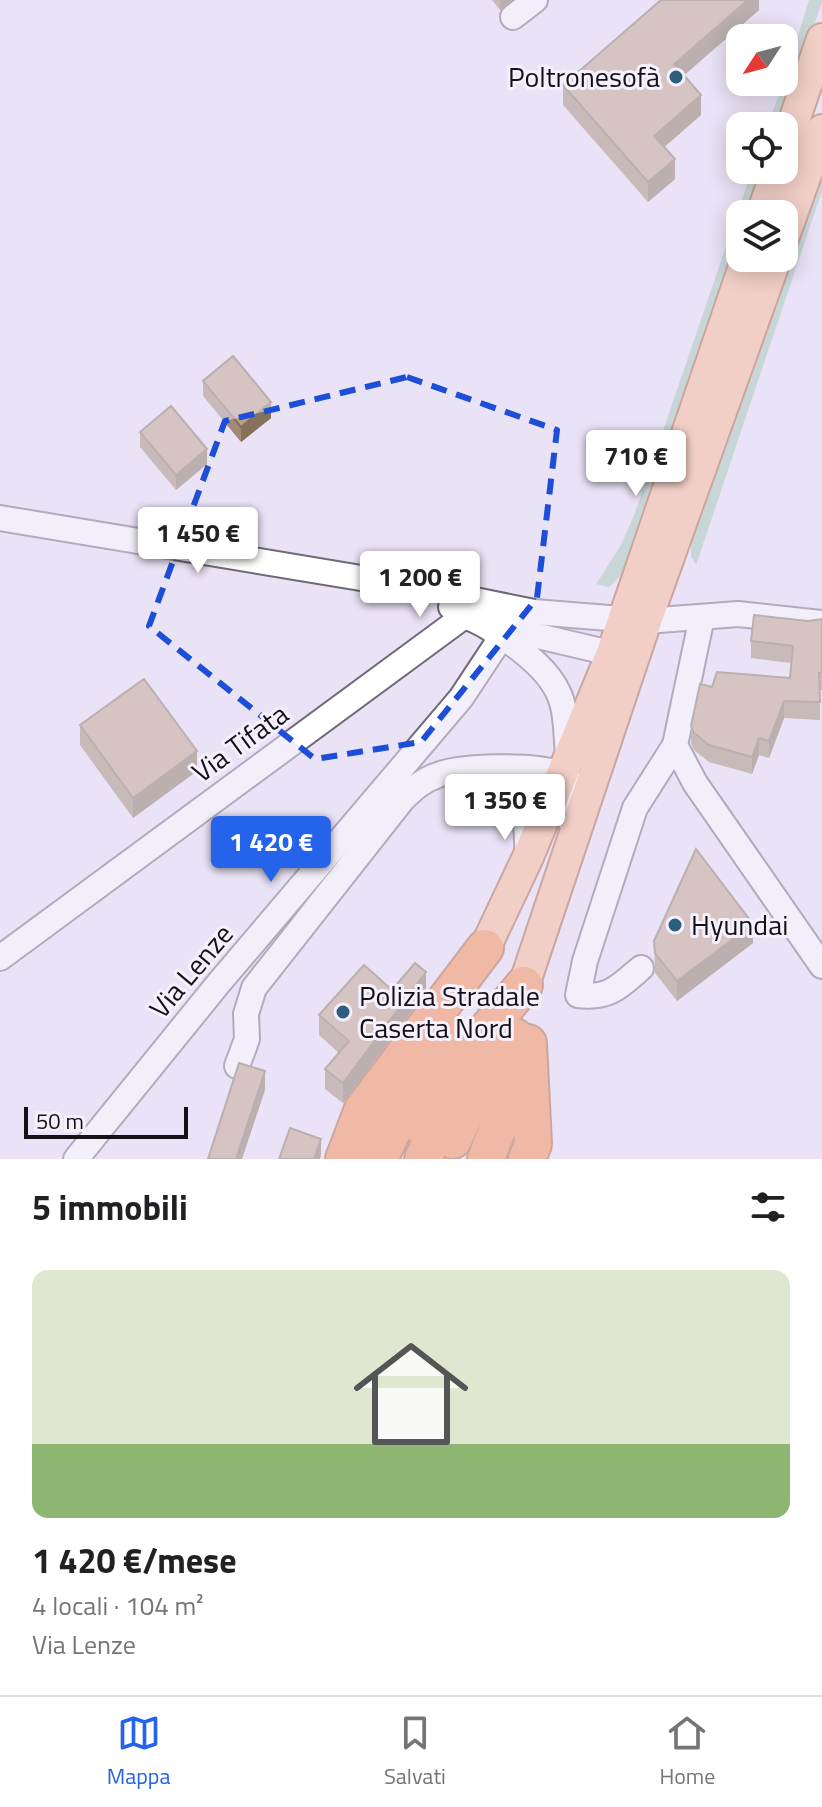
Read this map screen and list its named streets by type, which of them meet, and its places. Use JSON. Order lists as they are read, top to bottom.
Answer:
{
  "streets": {
    "street": ["Via Tifata", "Via Lenze"]
  },
  "crossings": [
    ["Via Tifata", "Via Lenze"]
  ],
  "places": ["Poltronesofà", "Hyundai", "Polizia Stradale Caserta Nord"],
  "scale_bar": "50 m",
  "north": "bottom left",
  "page": {
    "price": [
      "710 €",
      "1 450 €",
      "1 200 €",
      "1 350 €",
      "1 420 €"
    ],
    "scale": "50 m",
    "heading": "5 immobili",
    "list": [
      {
        "name": "1 420 €/mese",
        "note": "4 locali · 104 m² · Via Lenze"
      }
    ],
    "tabs": ["Mappa", "Salvati", "Home"]
  }
}
